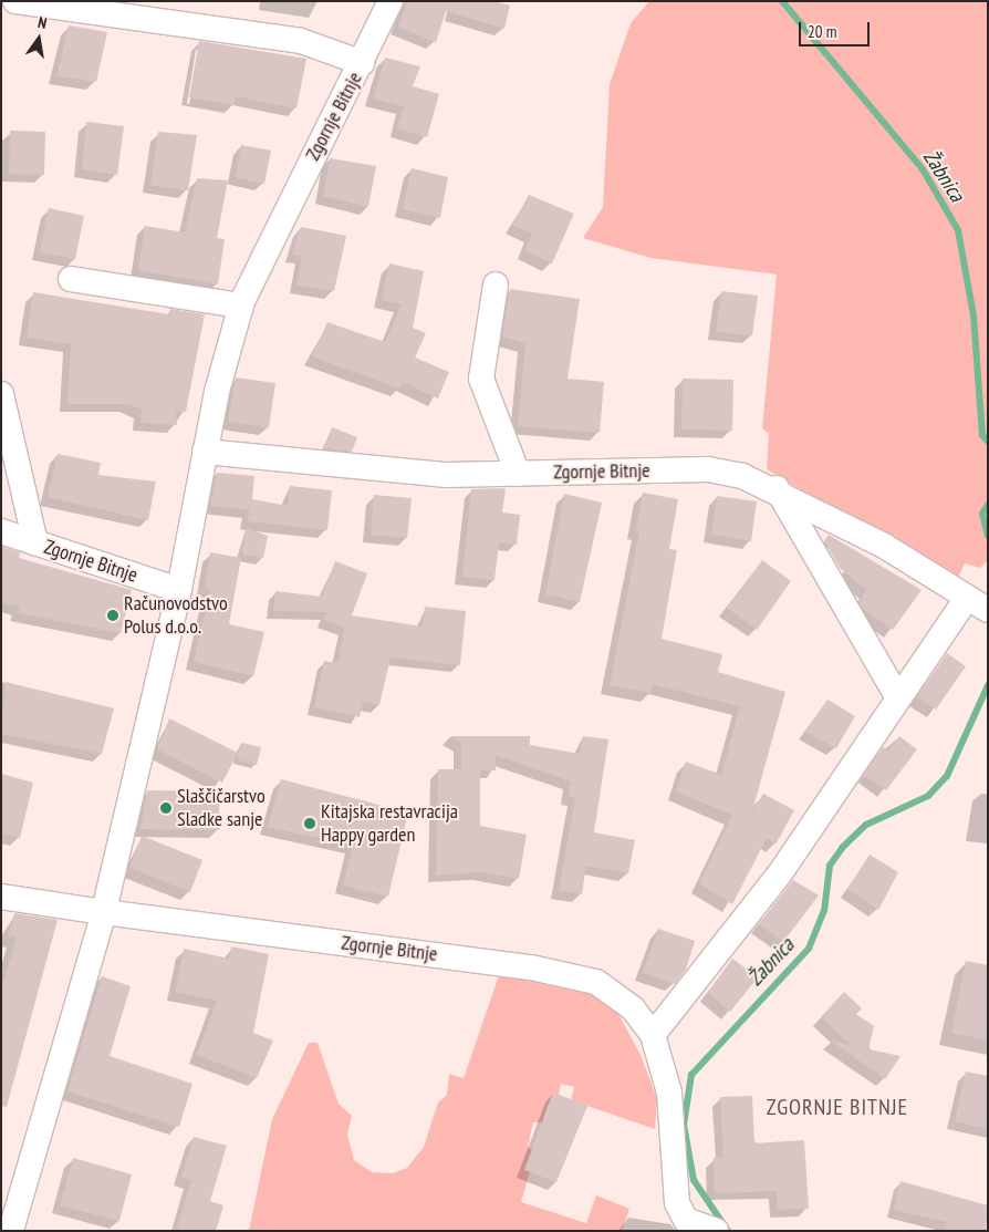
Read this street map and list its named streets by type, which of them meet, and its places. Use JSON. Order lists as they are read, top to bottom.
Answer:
{
  "streets": {
    "street": ["Zgornje Bitnje"]
  },
  "districts": ["ZGORNJE BITNJE"],
  "water": ["Žabnica"],
  "places": ["Računovodstvo Polus d.o.o.", "Slaščičarstvo Sladke sanje", "Kitajska restavracija Happy garden"],
  "scale_bar": "20 m",
  "north": "top"
}
